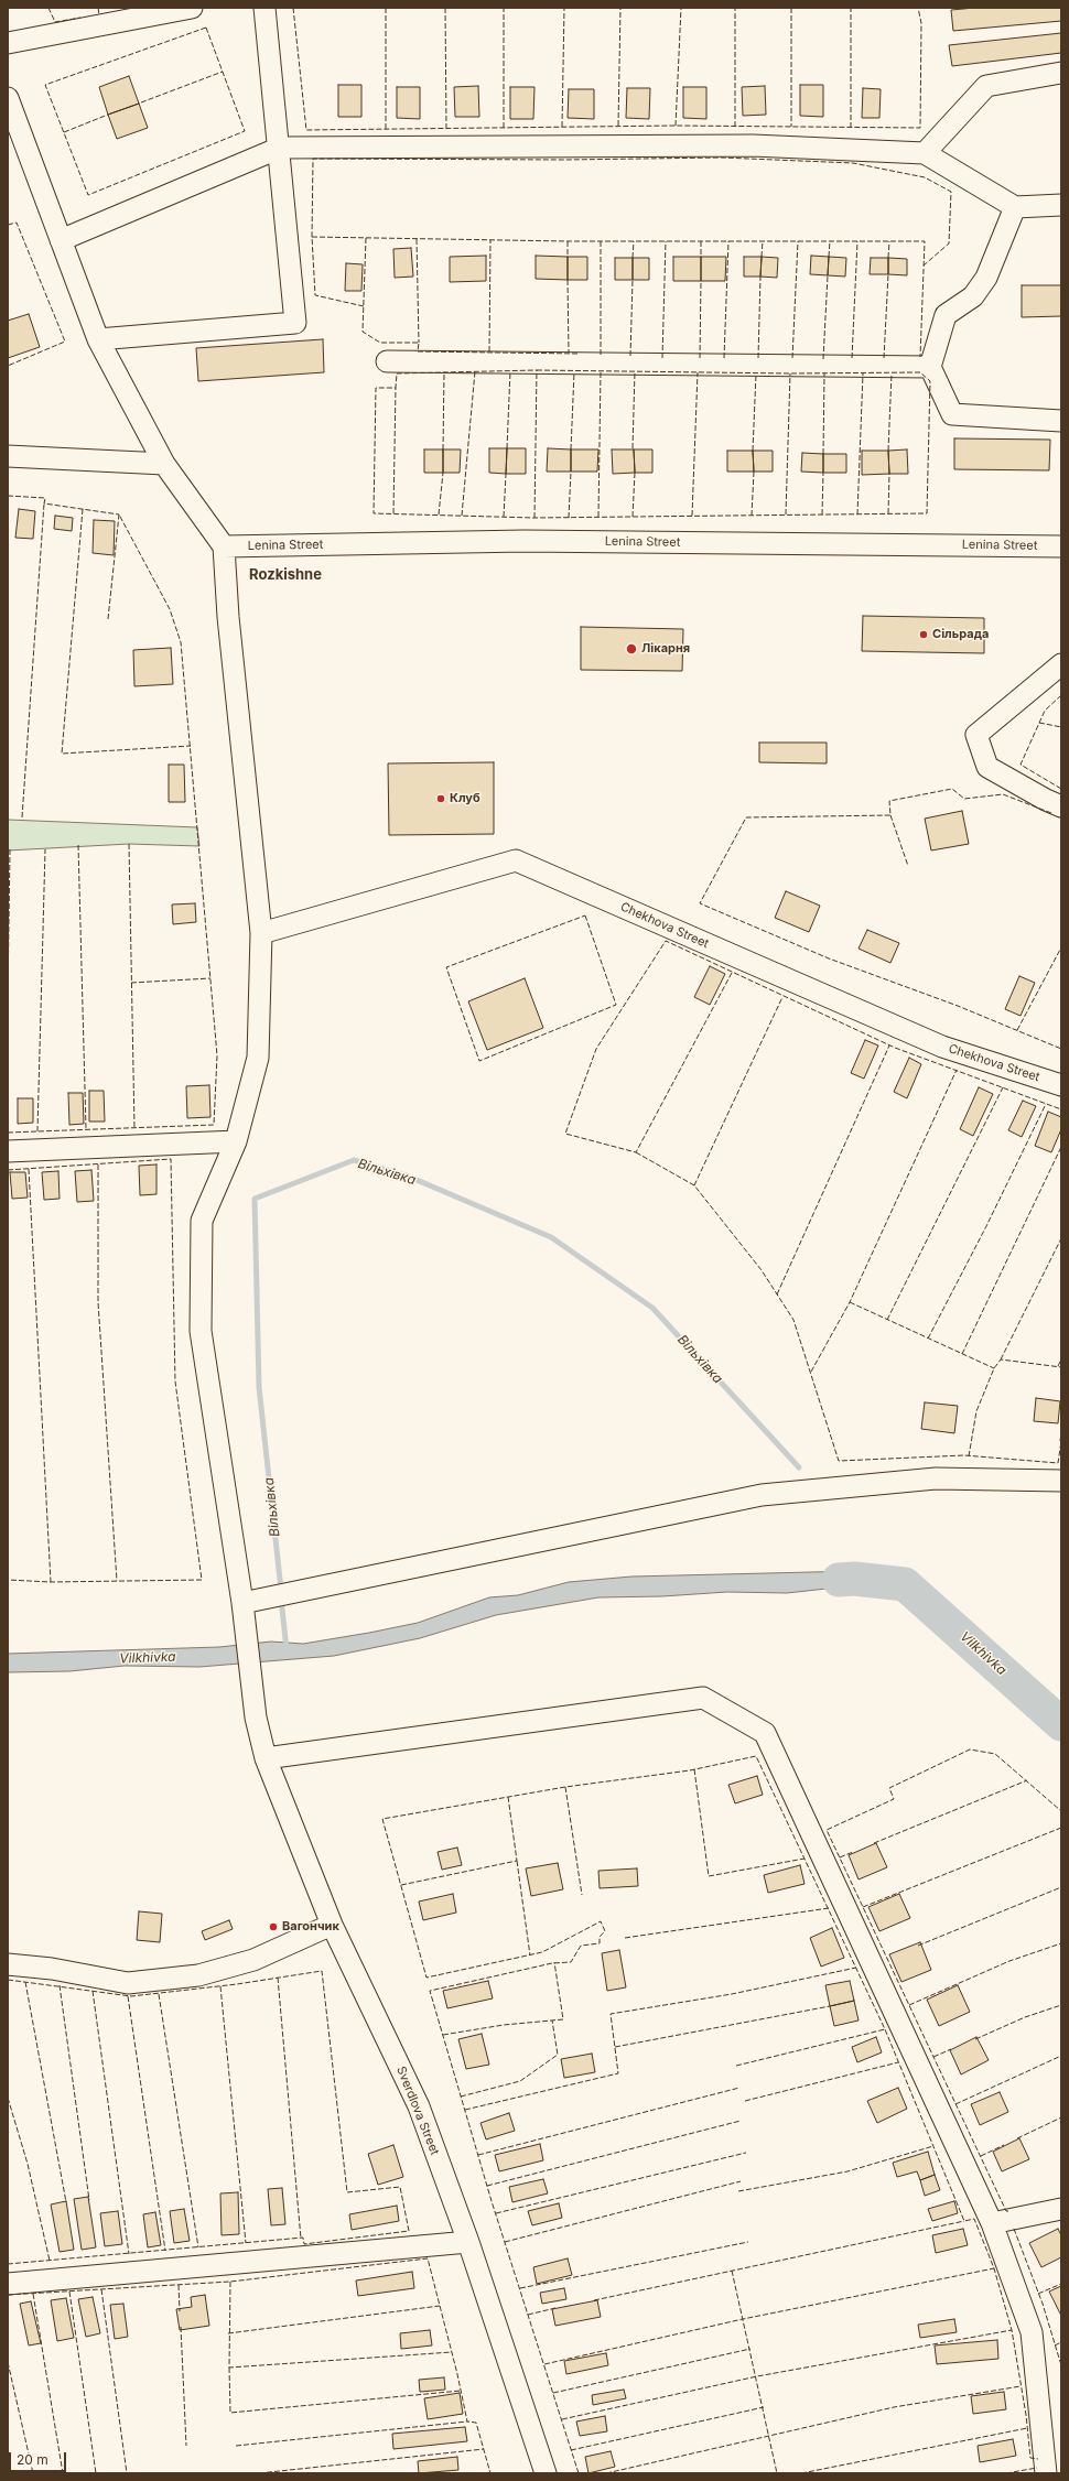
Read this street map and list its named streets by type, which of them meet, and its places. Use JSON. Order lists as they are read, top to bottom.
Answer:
{
  "streets": {
    "street": ["Lenina Street", "Chekhova Street", "Sverdlova Street"]
  },
  "crossings": [
    ["Lenina Street", "Sverdlova Street"],
    ["Chekhova Street", "Sverdlova Street"]
  ],
  "districts": ["Rozkishne"],
  "water": ["Вільхівка", "Vilkhivka"],
  "places": [
    "Сільрада",
    "Лікарня",
    "Клуб",
    "Вагончик"
  ],
  "scale_bar": "20 m"
}
